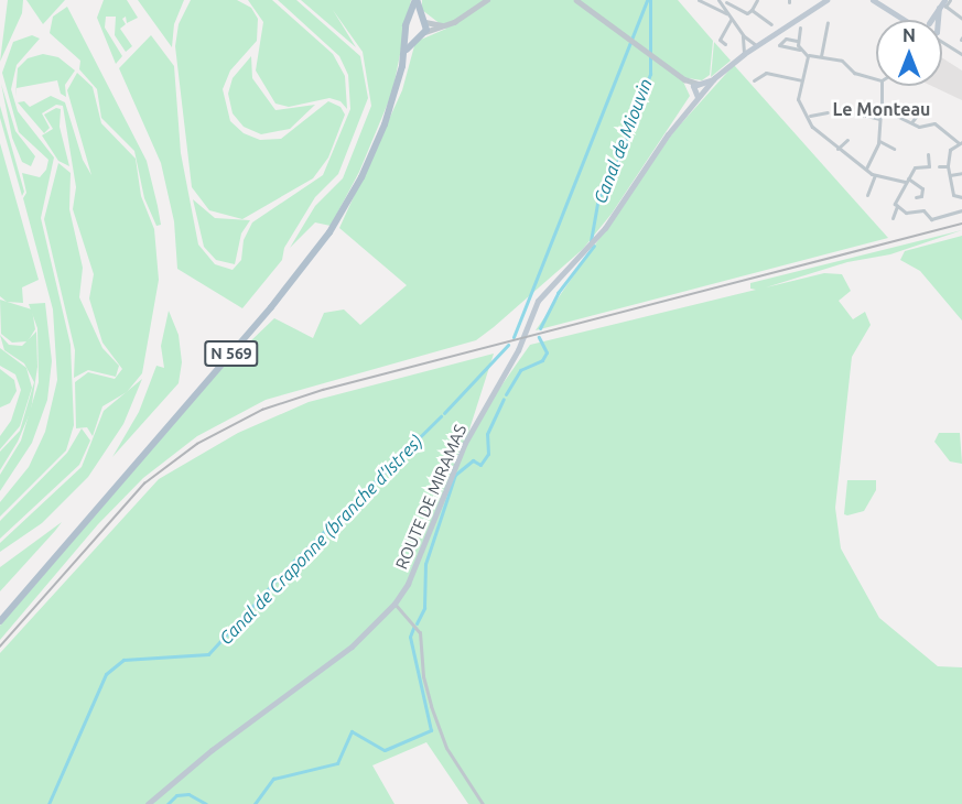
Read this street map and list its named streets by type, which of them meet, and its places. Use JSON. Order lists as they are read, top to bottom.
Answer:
{
  "streets": {
    "main road": ["N 569", "ROUTE DE MIRAMAS"]
  },
  "districts": ["Le Monteau"],
  "water": ["Canal de Miouvin", "Canal de Craponne (branche d'Istres)"],
  "north": "top"
}
